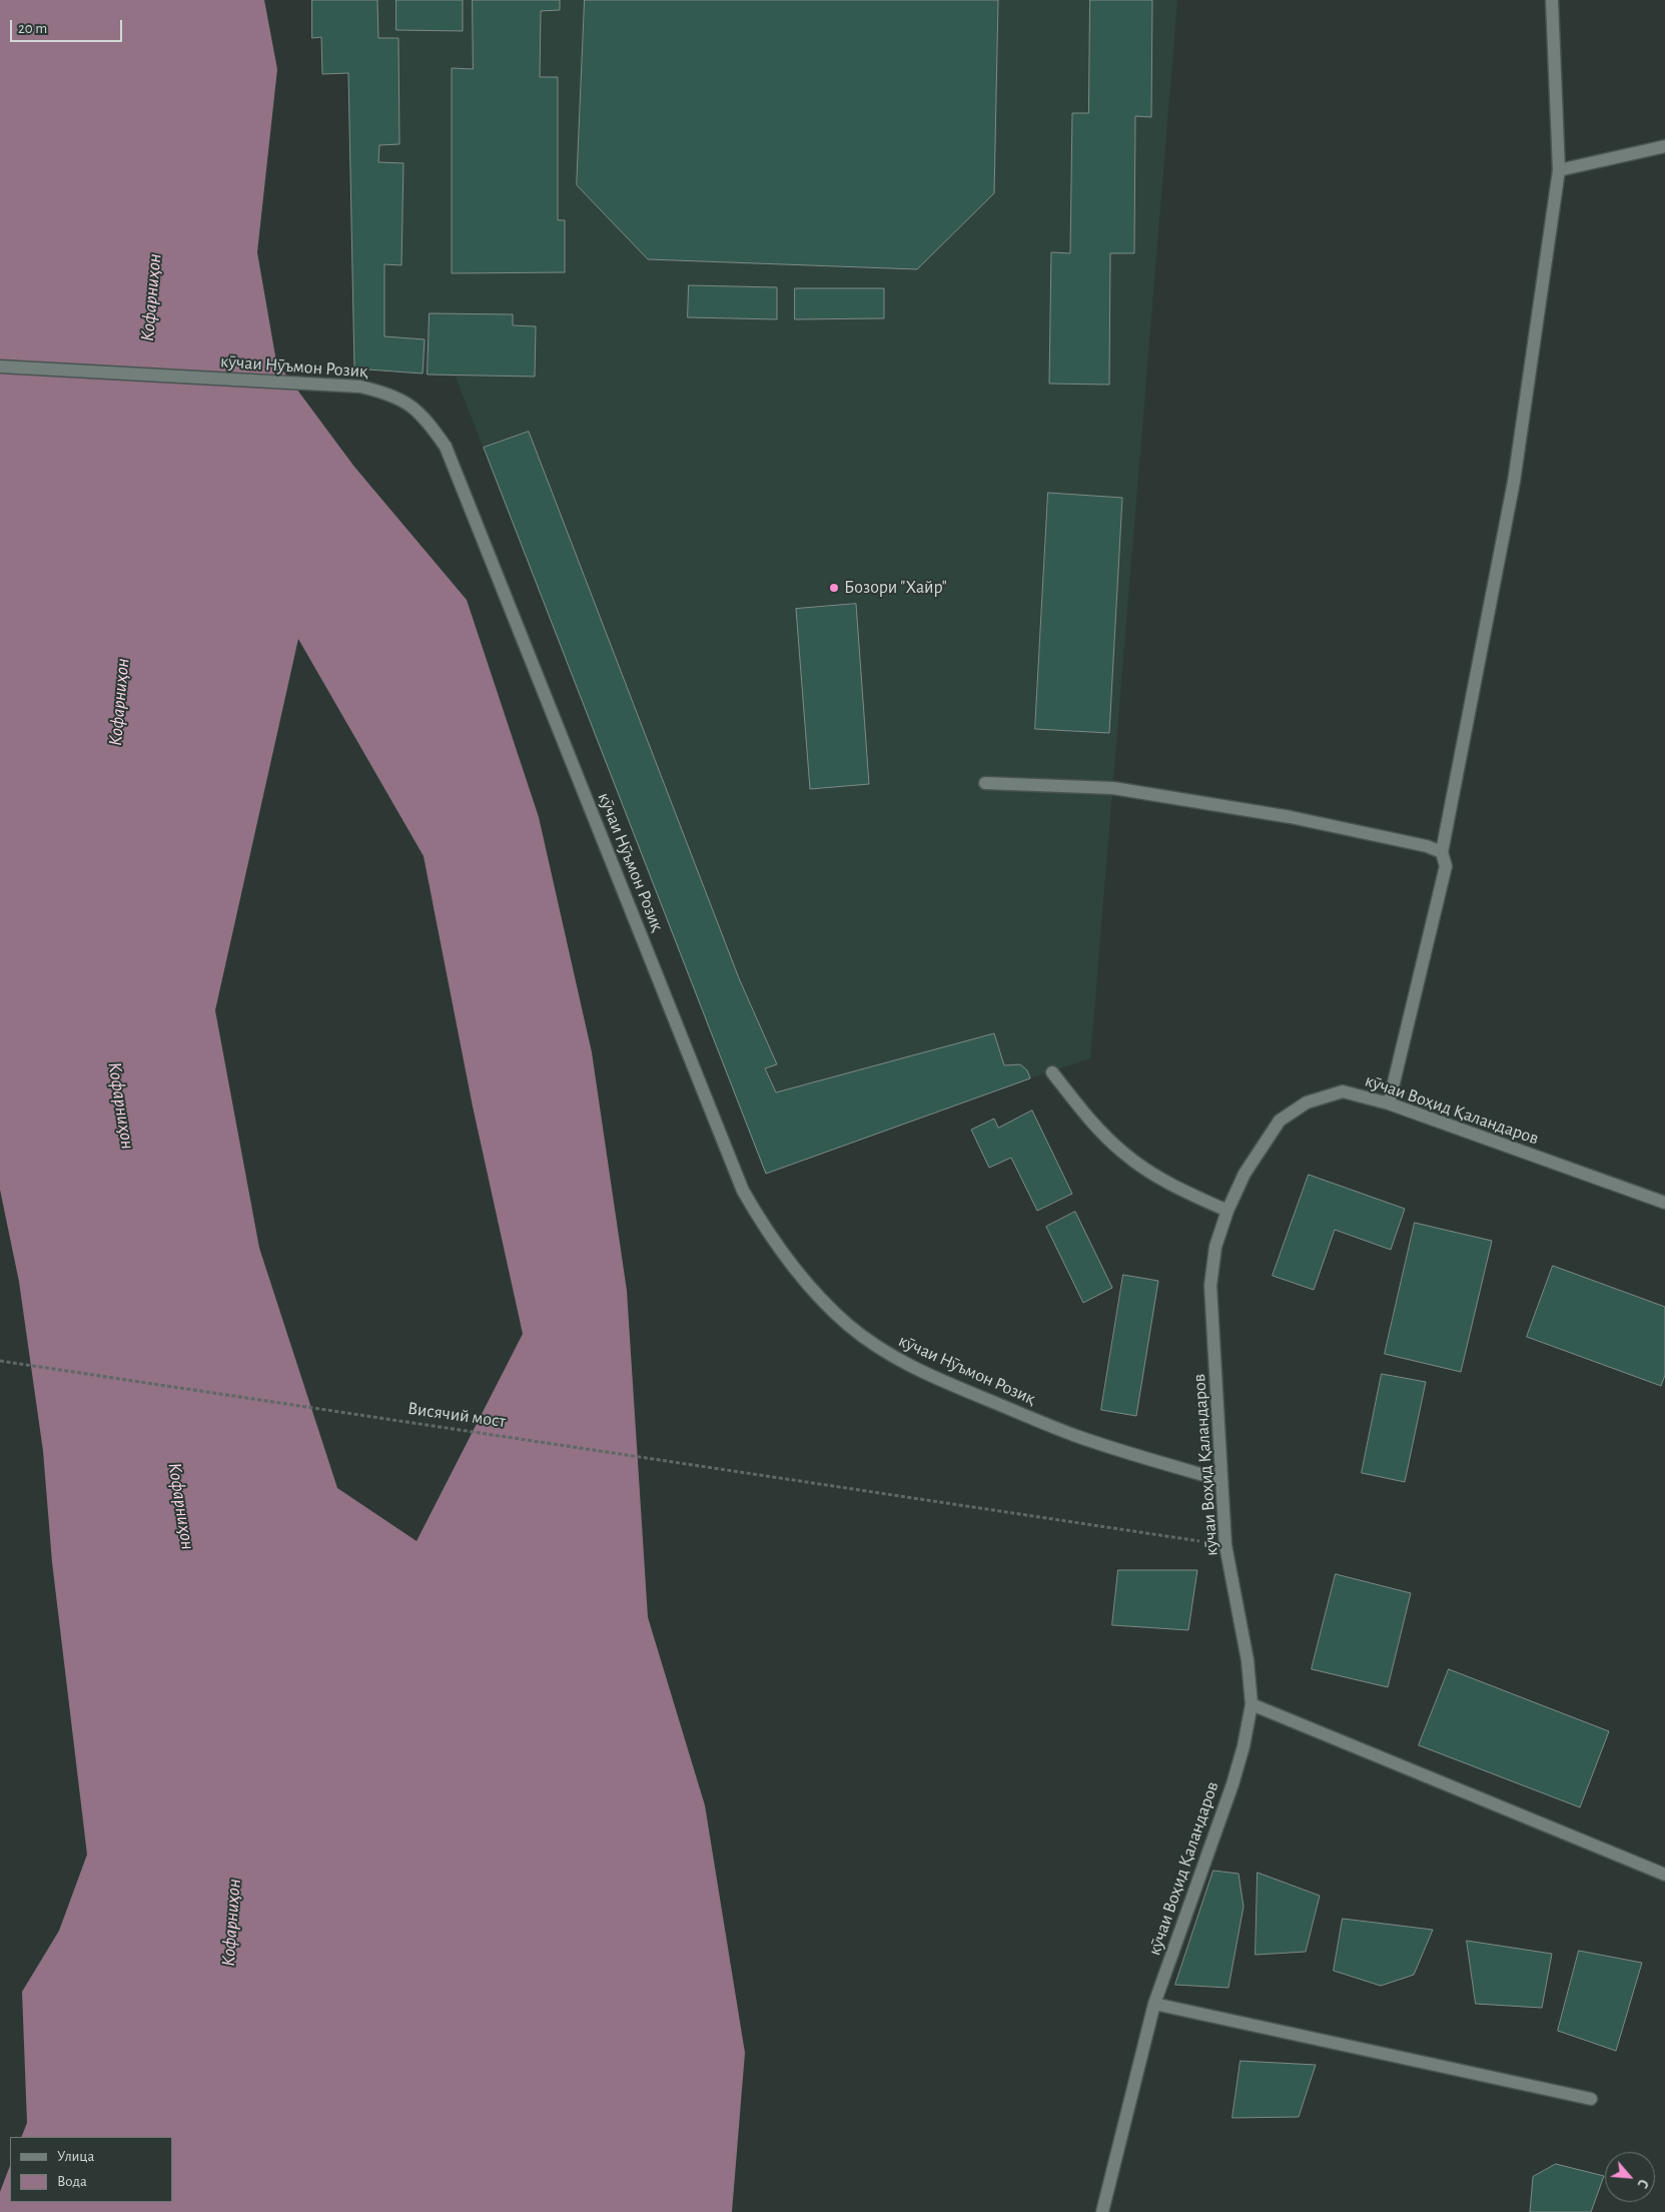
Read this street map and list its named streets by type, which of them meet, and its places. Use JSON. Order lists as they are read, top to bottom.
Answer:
{
  "streets": {
    "street": ["кӯчаи Нӯъмон Розиқ", "кӯчаи Воҳид Қаландаров"],
    "path": ["Висячий мост"]
  },
  "crossings": [
    ["кӯчаи Нӯъмон Розиқ", "кӯчаи Воҳид Қаландаров"],
    ["кӯчаи Воҳид Қаландаров", "Висячий мост"]
  ],
  "water": ["Кофарниҳон"],
  "places": ["Бозори \"Хайр\""],
  "legend": ["Улица", "Вода"],
  "scale_bar": "20 m",
  "north": "bottom right"
}
